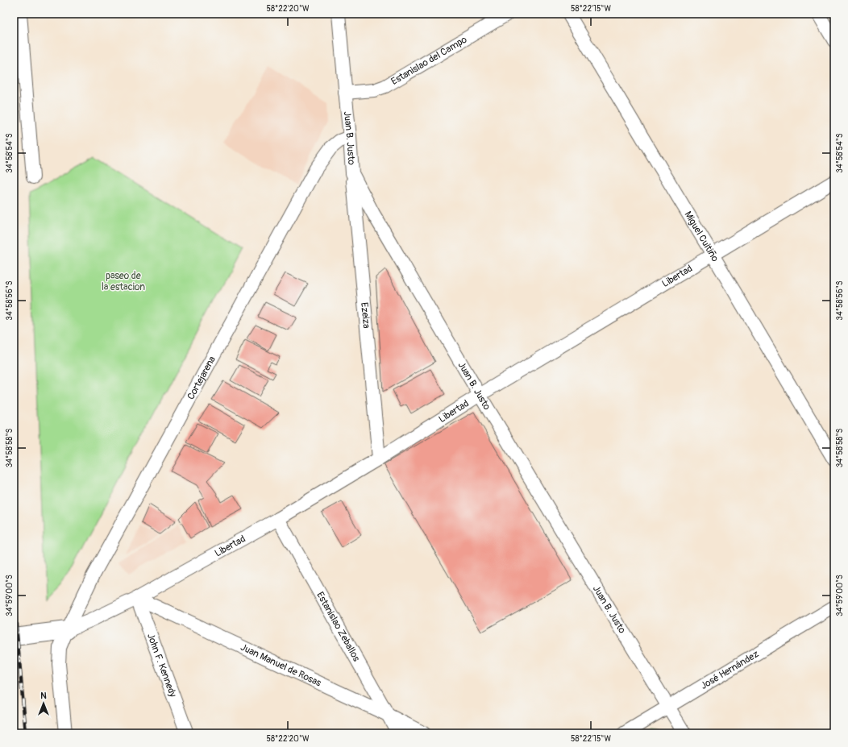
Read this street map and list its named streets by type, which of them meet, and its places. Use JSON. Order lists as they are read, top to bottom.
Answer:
{
  "streets": {
    "street": [
      "Estanislao del Campo",
      "Juan B. Justo",
      "Miguel Cuitiño",
      "Libertad",
      "Ezeiza",
      "Cortejarena",
      "Estanislao Zeballos",
      "Juan Manuel de Rosas",
      "John F. Kennedy",
      "José Hernández"
    ]
  },
  "crossings": [
    ["Estanislao del Campo", "Juan B. Justo"],
    ["Juan B. Justo", "Libertad"],
    ["Juan B. Justo", "Ezeiza"],
    ["Juan B. Justo", "Cortejarena"],
    ["Juan B. Justo", "José Hernández"],
    ["Miguel Cuitiño", "Libertad"],
    ["Libertad", "Ezeiza"],
    ["Libertad", "Cortejarena"],
    ["Libertad", "Estanislao Zeballos"],
    ["Libertad", "Juan Manuel de Rosas"],
    ["Libertad", "John F. Kennedy"],
    ["Estanislao Zeballos", "Juan Manuel de Rosas"],
    ["Juan Manuel de Rosas", "John F. Kennedy"]
  ],
  "parks": ["paseo de la estacion"],
  "north": "top",
  "coordinates": [
    "58°22'20\"W",
    "58°22'15\"W",
    "34°58'54\"S",
    "34°58'56\"S",
    "34°58'58\"S",
    "34°59'00\"S"
  ]
}
